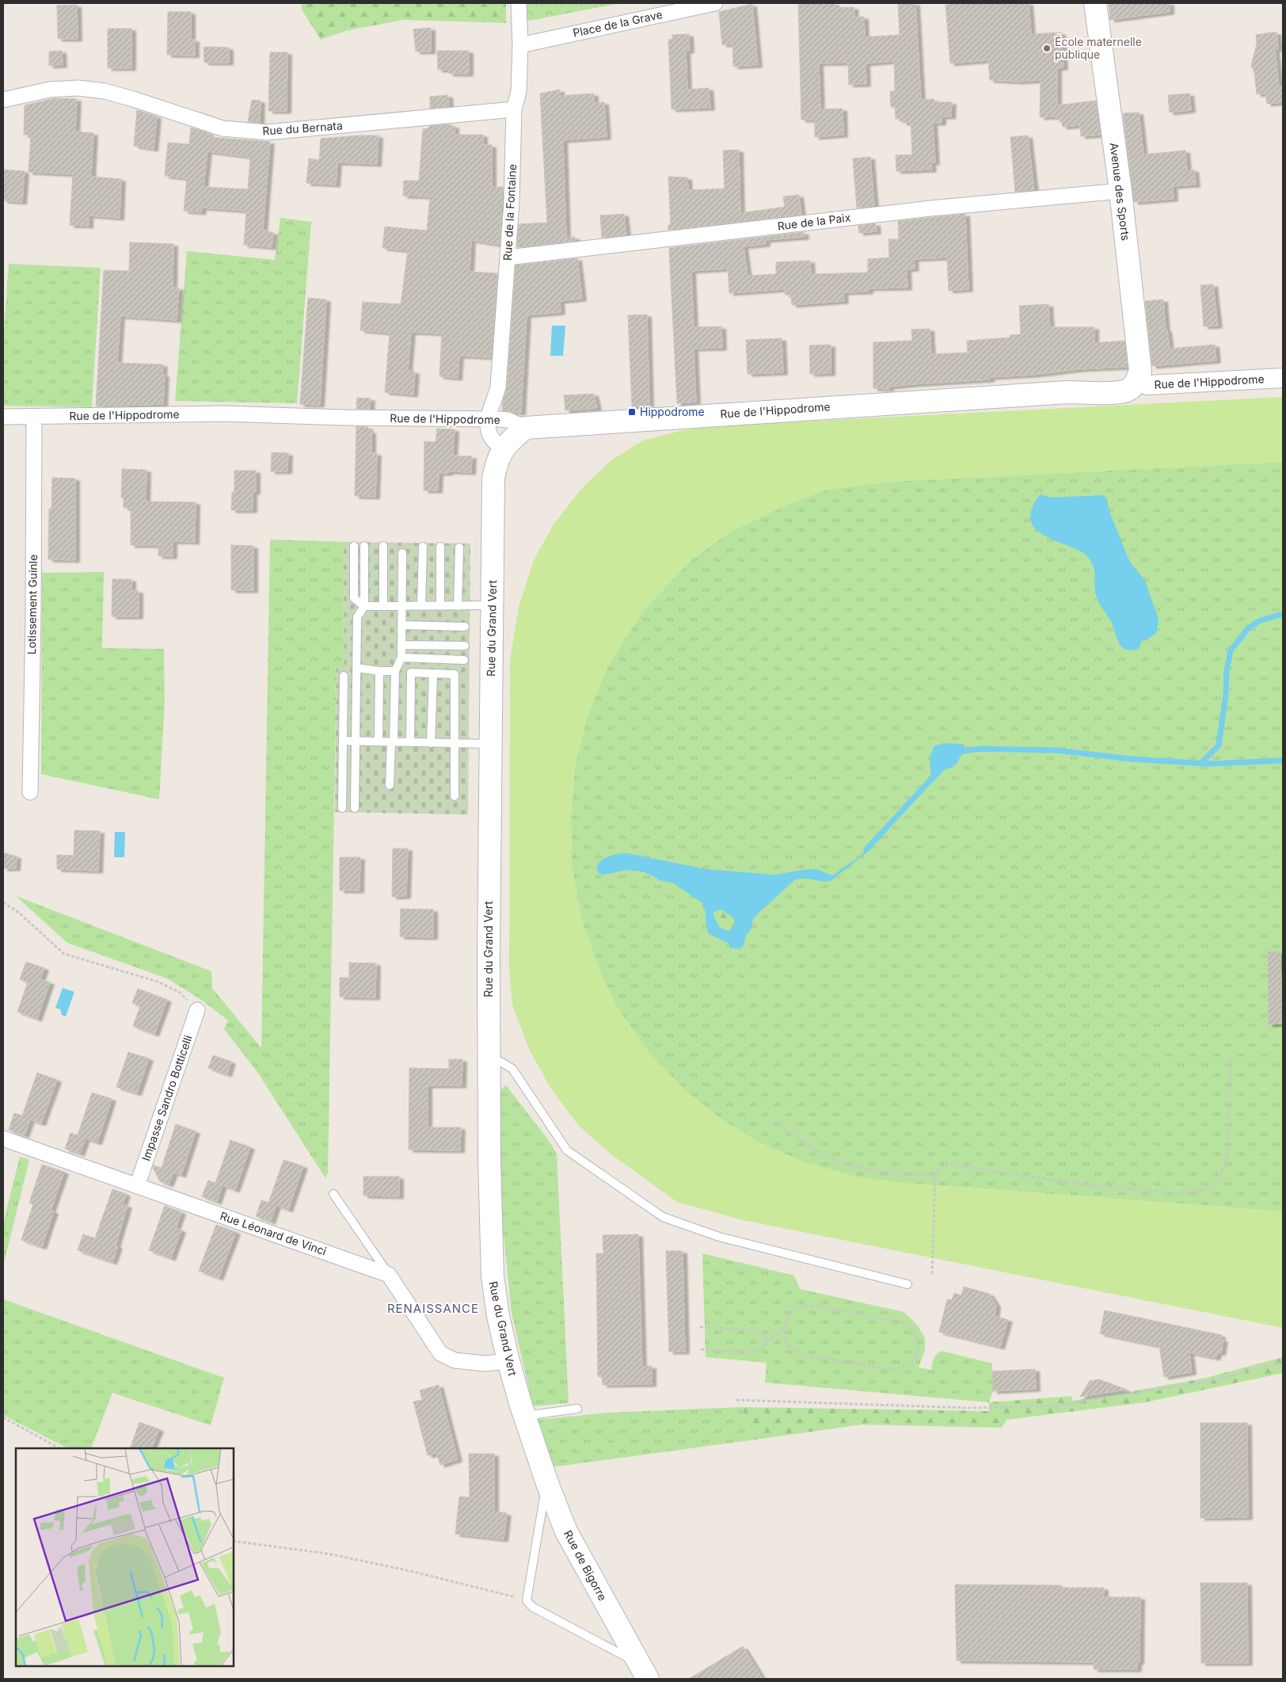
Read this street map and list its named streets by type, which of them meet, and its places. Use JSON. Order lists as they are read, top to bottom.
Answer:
{
  "streets": {
    "main road": [
      "Avenue des Sports",
      "Rue de l'Hippodrome",
      "Rue du Grand Vert",
      "Rue de Bigorre"
    ],
    "street": [
      "Place de la Grave",
      "Rue du Bernata",
      "Rue de la Fontaine",
      "Rue de la Paix",
      "Lotissement Guinle",
      "Impasse Sandro Botticelli",
      "Rue Léonard de Vinci"
    ]
  },
  "crossings": [
    ["Place de la Grave", "Rue de la Fontaine"],
    ["Rue du Bernata", "Rue de la Fontaine"],
    ["Avenue des Sports", "Rue de la Paix"],
    ["Avenue des Sports", "Rue de l'Hippodrome"],
    ["Rue de la Fontaine", "Rue de la Paix"],
    ["Rue de la Fontaine", "Rue de l'Hippodrome"],
    ["Rue de l'Hippodrome", "Lotissement Guinle"],
    ["Rue de l'Hippodrome", "Rue du Grand Vert"],
    ["Rue du Grand Vert", "Rue de Bigorre"],
    ["Impasse Sandro Botticelli", "Rue Léonard de Vinci"]
  ],
  "districts": ["RENAISSANCE"],
  "places": {
    "other": ["École maternelle publique"],
    "transit": ["Hippodrome"]
  }
}
